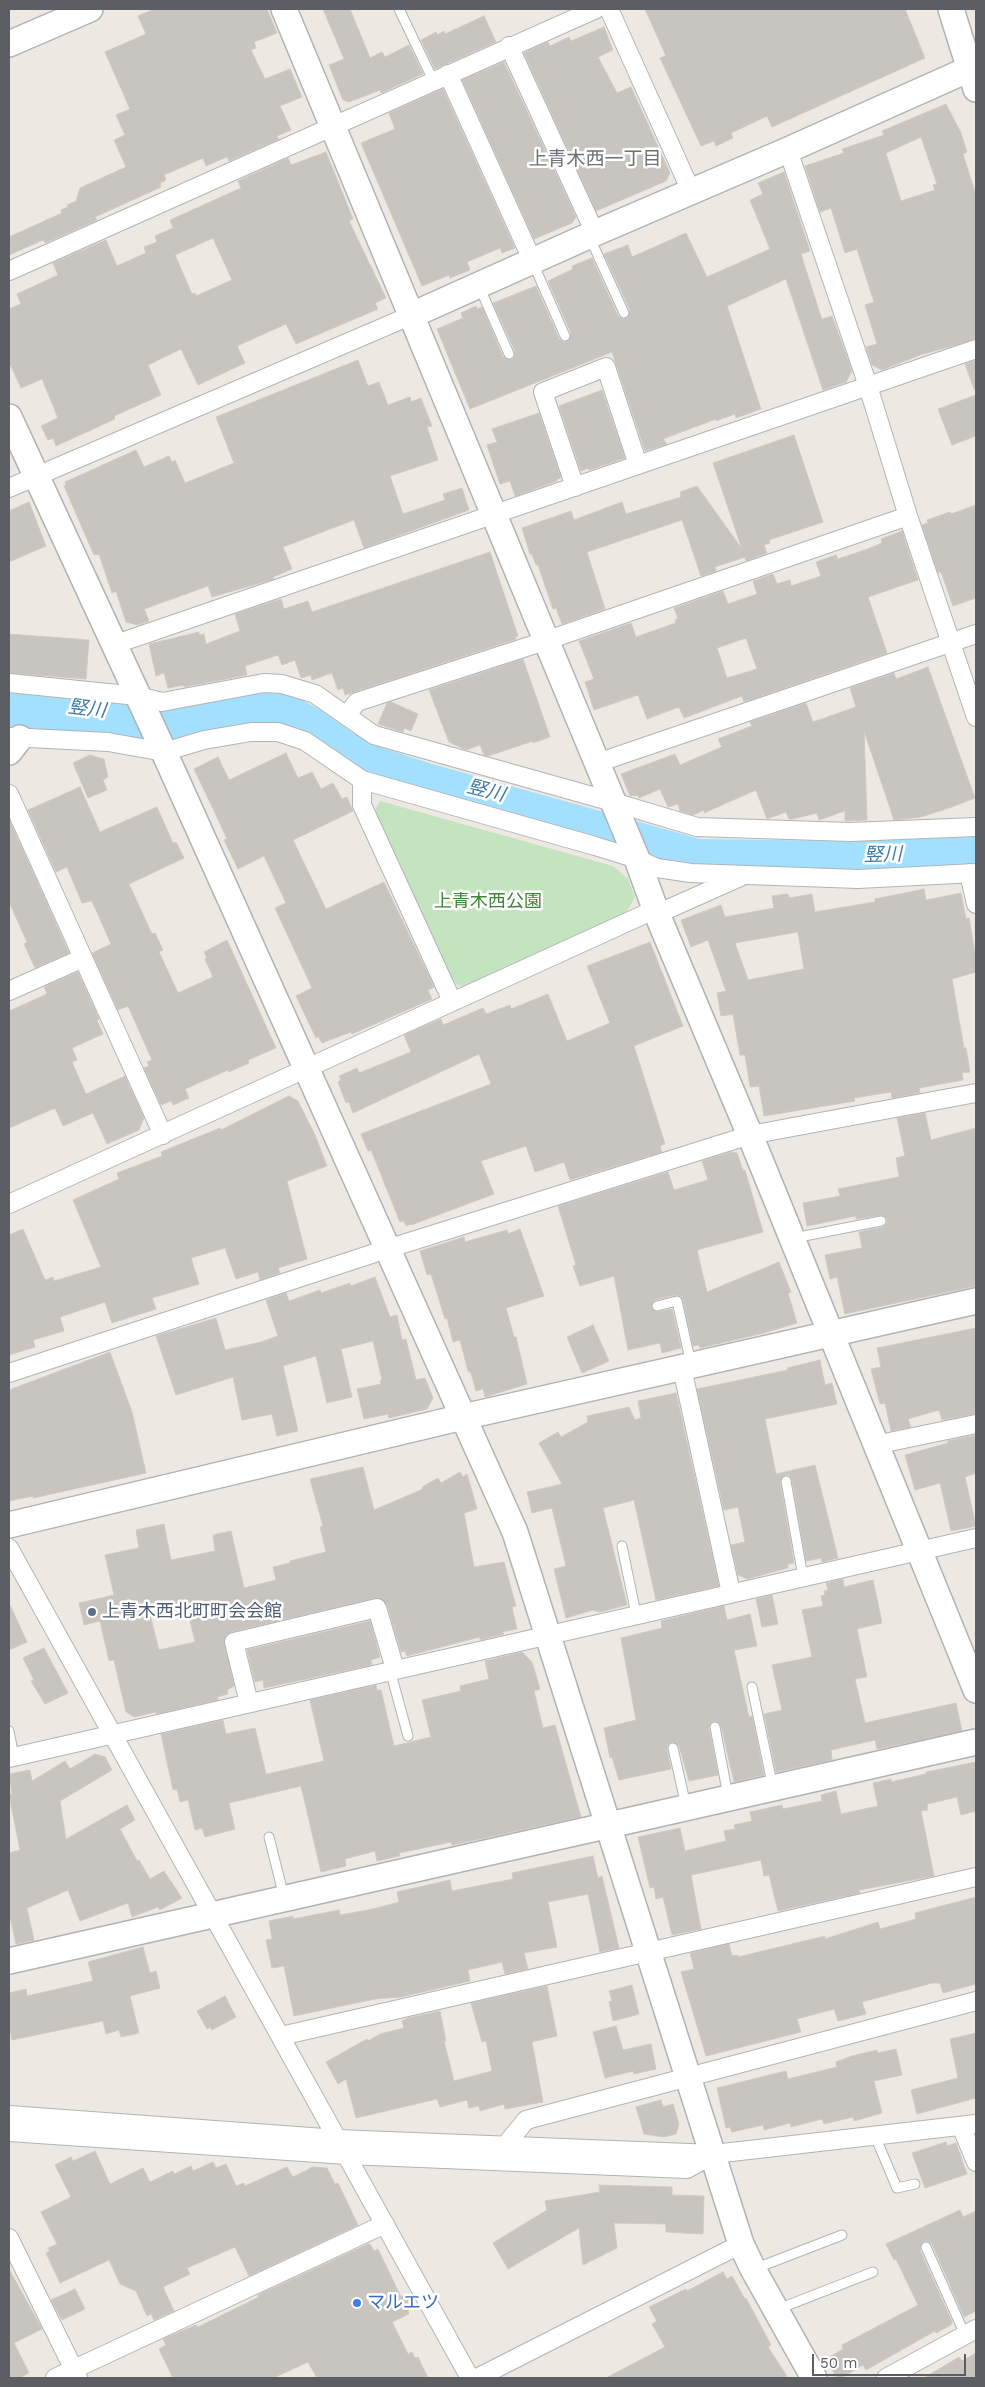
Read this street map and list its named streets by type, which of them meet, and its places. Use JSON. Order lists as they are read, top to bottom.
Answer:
{
  "districts": ["上青木西一丁目"],
  "water": ["竪川"],
  "parks": ["上青木西公園"],
  "places": ["上青木西北町町会会館", "マルエツ"],
  "scale_bar": "50 m"
}
